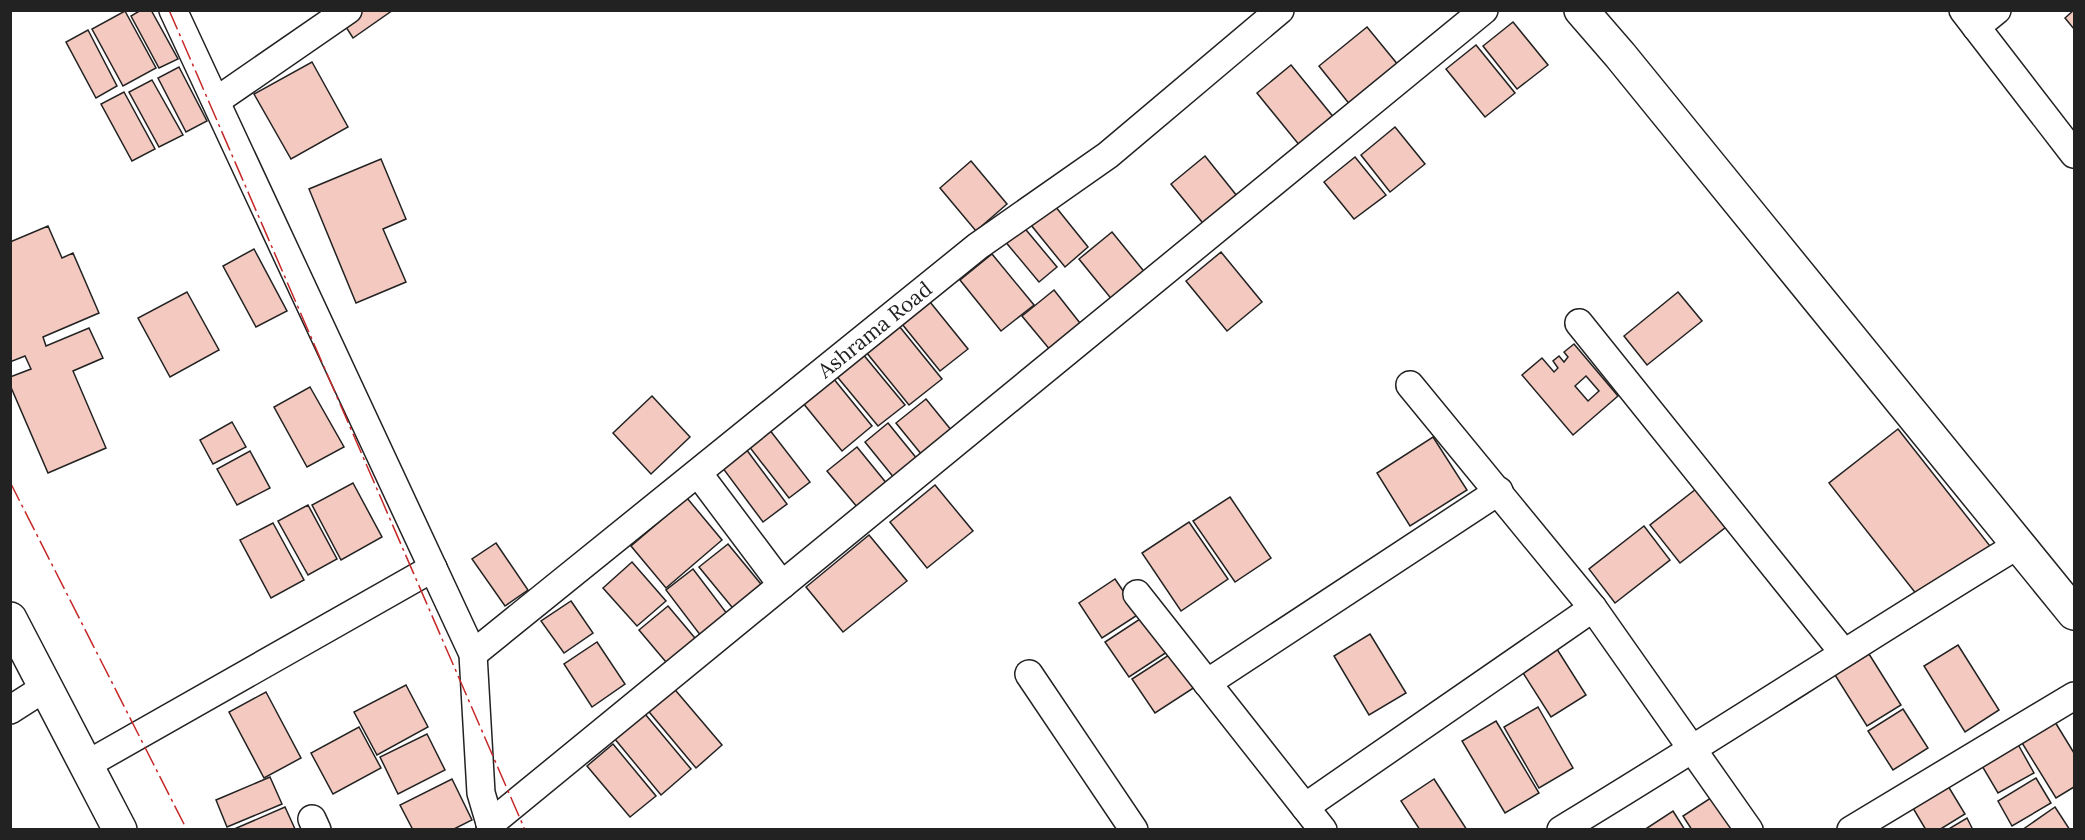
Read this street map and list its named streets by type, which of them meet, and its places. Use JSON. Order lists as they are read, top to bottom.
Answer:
{
  "streets": {
    "street": ["Ashrama Road"]
  }
}
